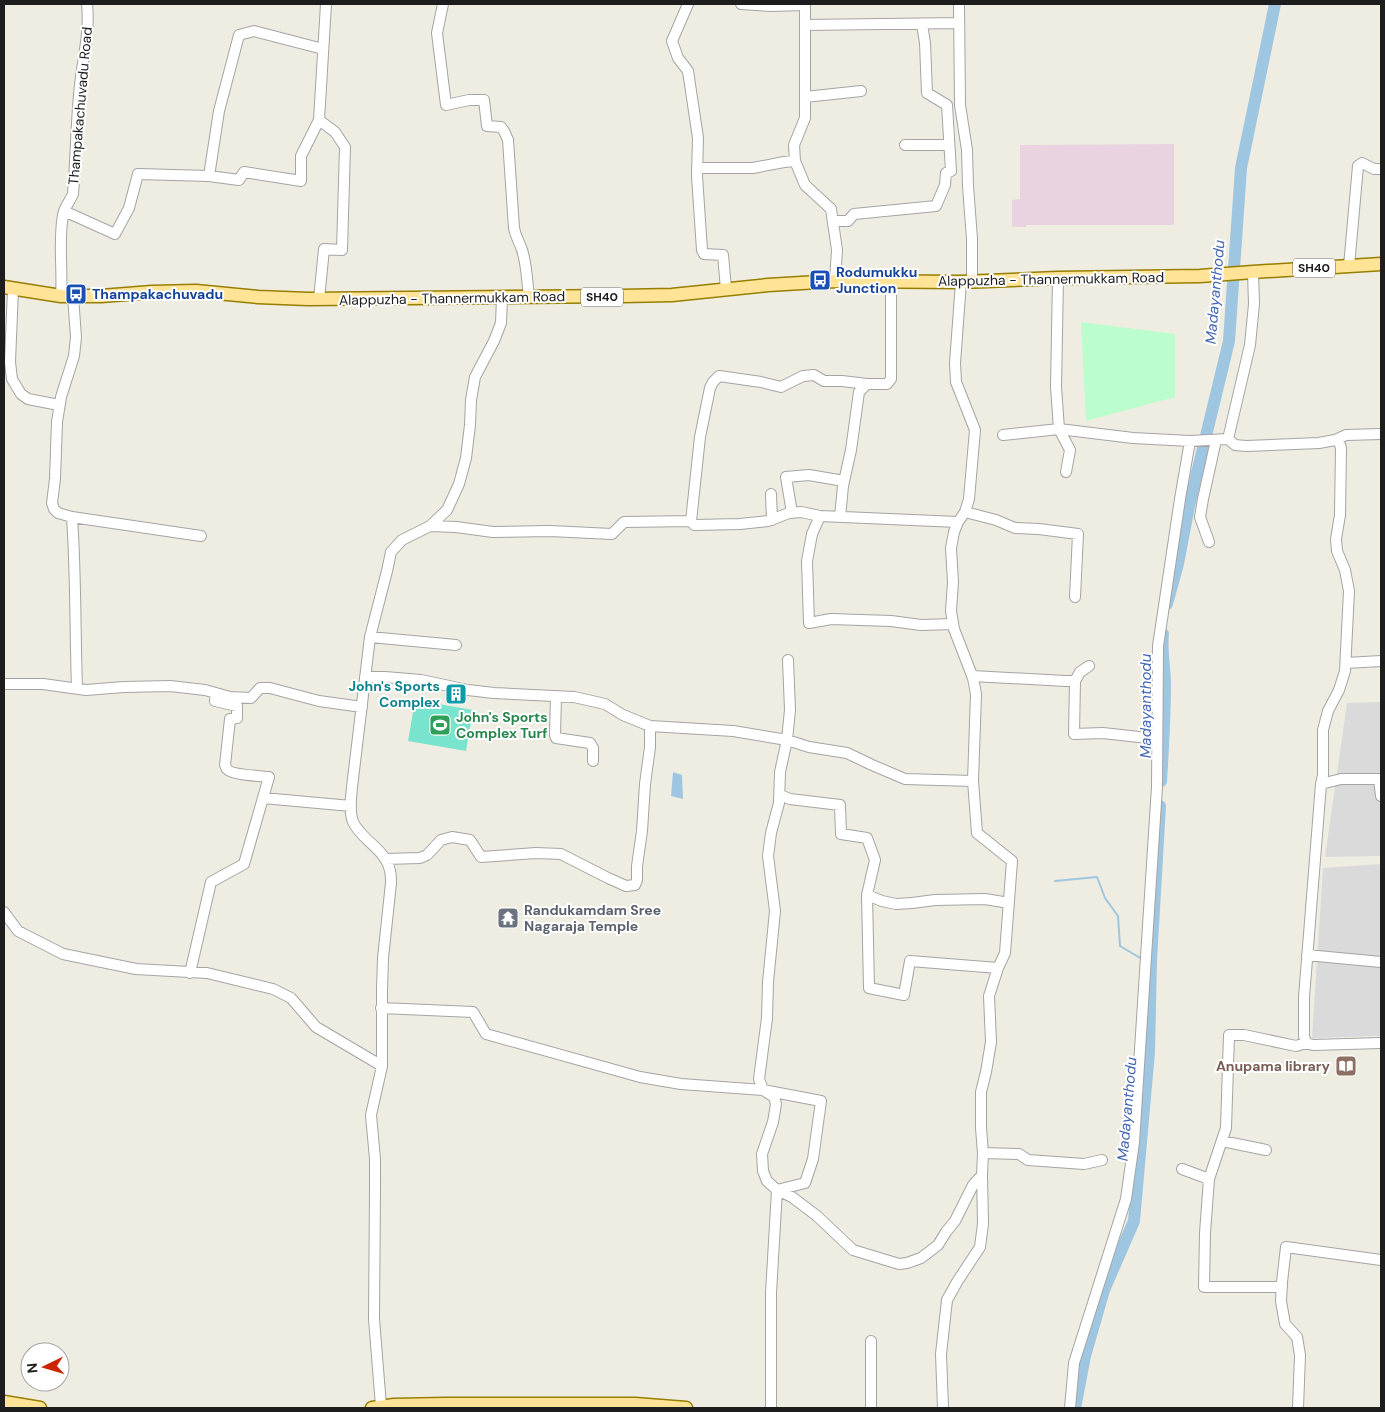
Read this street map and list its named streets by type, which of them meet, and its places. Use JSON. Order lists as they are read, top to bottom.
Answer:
{
  "streets": {
    "main road": ["SH40", "Alappuzha - Thannermukkam Road"],
    "street": ["Thampakachuvadu Road"]
  },
  "crossings": [
    ["Thampakachuvadu Road", "Alappuzha - Thannermukkam Road"],
    ["SH40", "Alappuzha - Thannermukkam Road"]
  ],
  "water": ["Madayanthodu"],
  "places": {
    "bus stop": ["Rodumukku Junction", "Thampakachuvadu"],
    "building": ["John's Sports Complex"],
    "sports": ["John's Sports Complex Turf"],
    "temple": ["Randukamdam Sree Nagaraja Temple"],
    "library": ["Anupama library"]
  },
  "north": "left"
}
